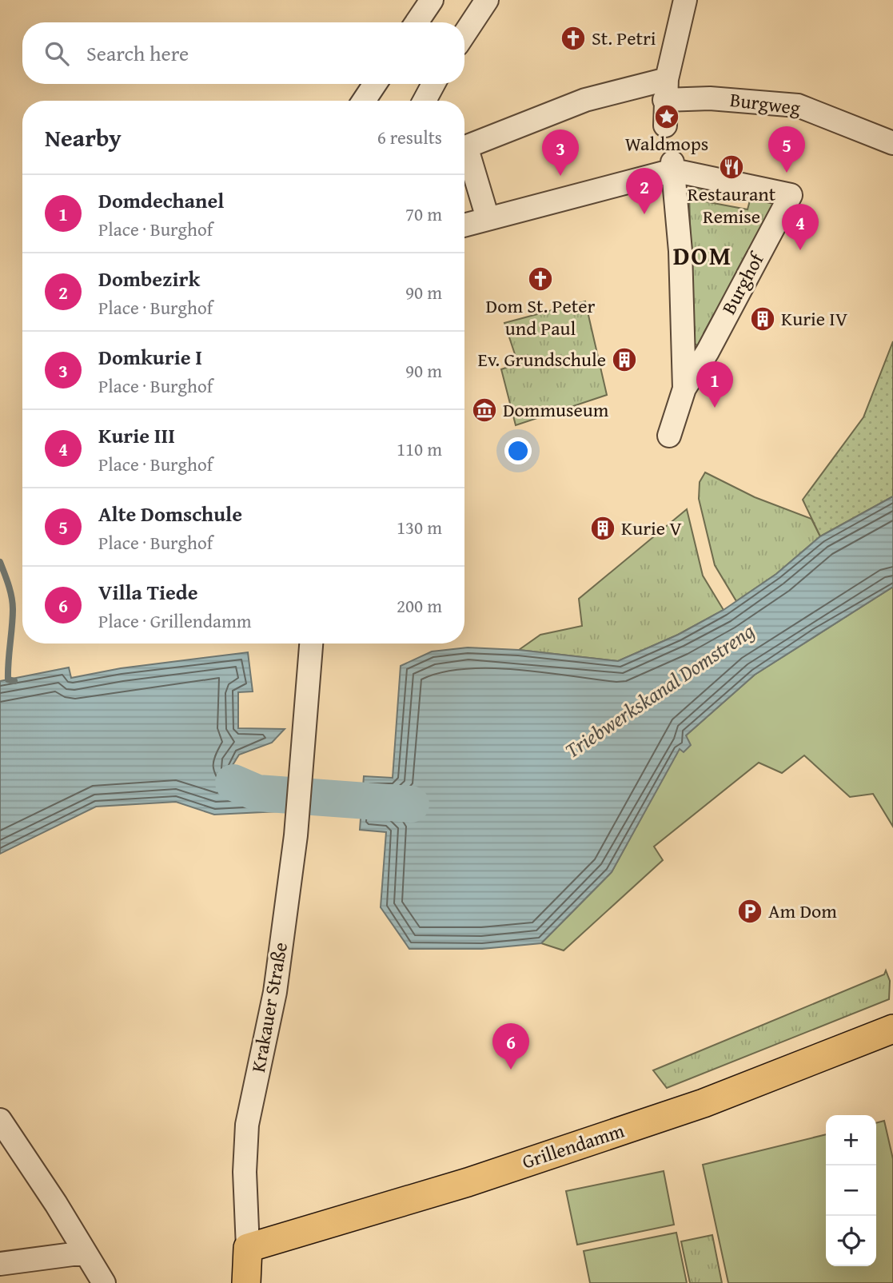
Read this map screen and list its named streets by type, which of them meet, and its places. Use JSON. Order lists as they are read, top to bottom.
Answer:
{
  "streets": {
    "main road": ["Krakauer Straße", "Grillendamm"],
    "street": ["Burgweg", "Burghof"]
  },
  "crossings": [
    ["Krakauer Straße", "Grillendamm"]
  ],
  "districts": ["DOM"],
  "water": ["Triebwerkskanal Domstreng"],
  "places": {
    "church": ["St. Petri", "Dom St. Peter und Paul"],
    "place": ["Waldmops"],
    "restaurant": ["Restaurant Remise"],
    "building": ["Kurie IV", "Ev. Grundschule", "Kurie V"],
    "museum": ["Dommuseum"],
    "parking": ["Am Dom"]
  },
  "page": {
    "search": "Search here",
    "heading": ["Nearby", "6 results"],
    "pins": [
      "5",
      "3",
      "2",
      "4",
      "1",
      "6"
    ],
    "list": [
      {
        "mark": "1",
        "name": "Domdechanel",
        "note": "Place · Burghof",
        "value": "70 m"
      },
      {
        "mark": "2",
        "name": "Dombezirk",
        "note": "Place · Burghof",
        "value": "90 m"
      },
      {
        "mark": "3",
        "name": "Domkurie I",
        "note": "Place · Burghof",
        "value": "90 m"
      },
      {
        "mark": "4",
        "name": "Kurie III",
        "note": "Place · Burghof",
        "value": "110 m"
      },
      {
        "mark": "5",
        "name": "Alte Domschule",
        "note": "Place · Burghof",
        "value": "130 m"
      },
      {
        "mark": "6",
        "name": "Villa Tiede",
        "note": "Place · Grillendamm",
        "value": "200 m"
      }
    ],
    "map_buttons": ["+", "−"]
  }
}
